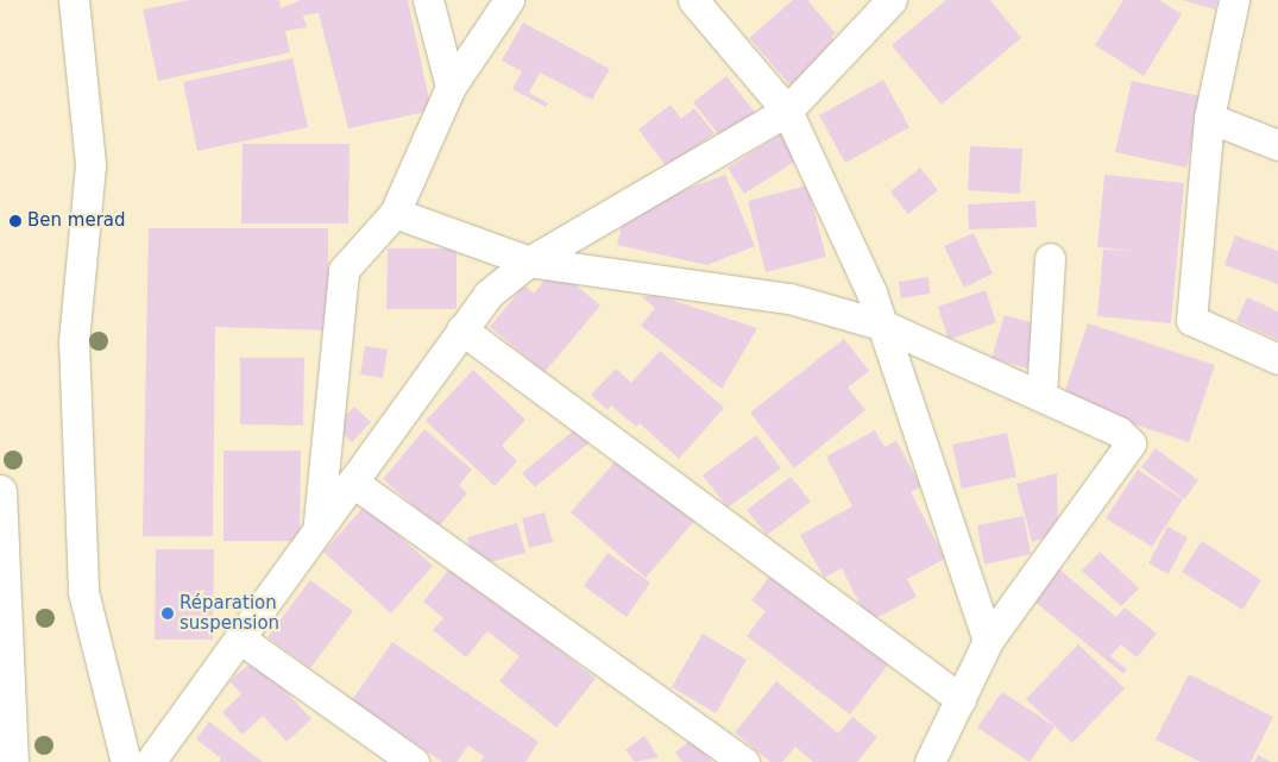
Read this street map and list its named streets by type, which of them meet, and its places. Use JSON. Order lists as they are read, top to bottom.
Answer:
{
  "places": ["Ben merad", "Réparation suspension"]
}
